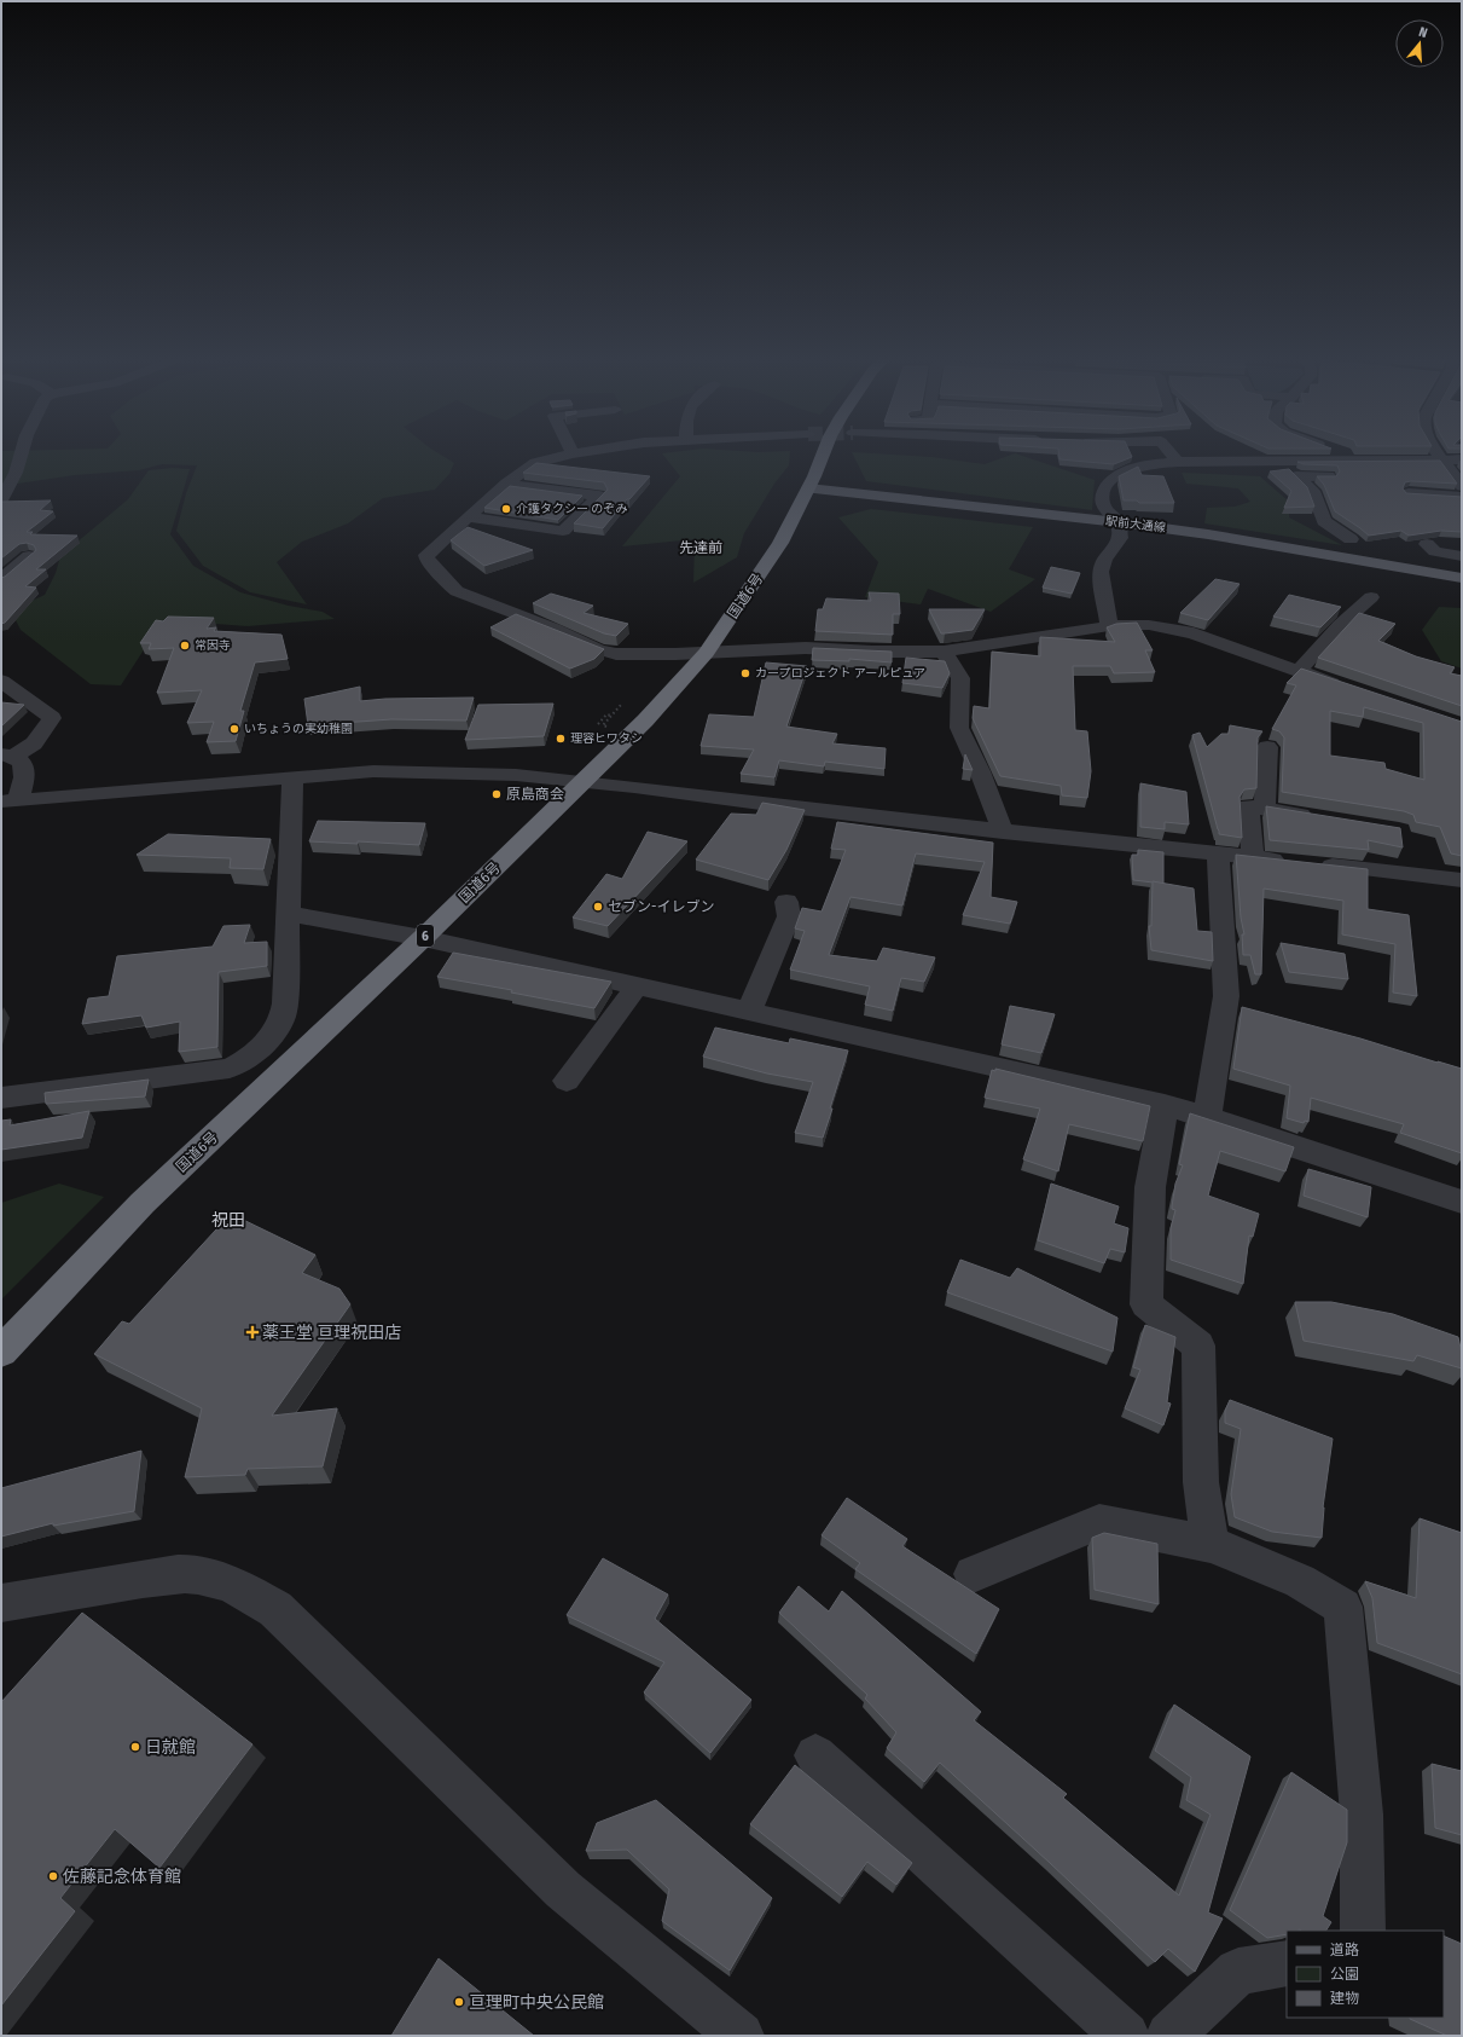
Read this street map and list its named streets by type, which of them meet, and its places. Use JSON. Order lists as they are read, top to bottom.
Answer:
{
  "streets": {
    "highway": ["国道6号", "6"],
    "main road": ["駅前大通線"]
  },
  "crossings": [
    ["駅前大通線", "国道6号"]
  ],
  "districts": ["先達前", "祝田"],
  "places": {
    "other": [
      "介護タクシー のぞみ",
      "常因寺",
      "カープロジェクト アールピュア",
      "いちょうの実幼稚園",
      "理容ヒワタシ",
      "原島商会",
      "セブン-イレブン",
      "日就館",
      "佐藤記念体育館",
      "亘理町中央公民館"
    ],
    "health": ["薬王堂 亘理祝田店"]
  },
  "legend": ["道路", "公園", "建物"],
  "north": "top"
}
